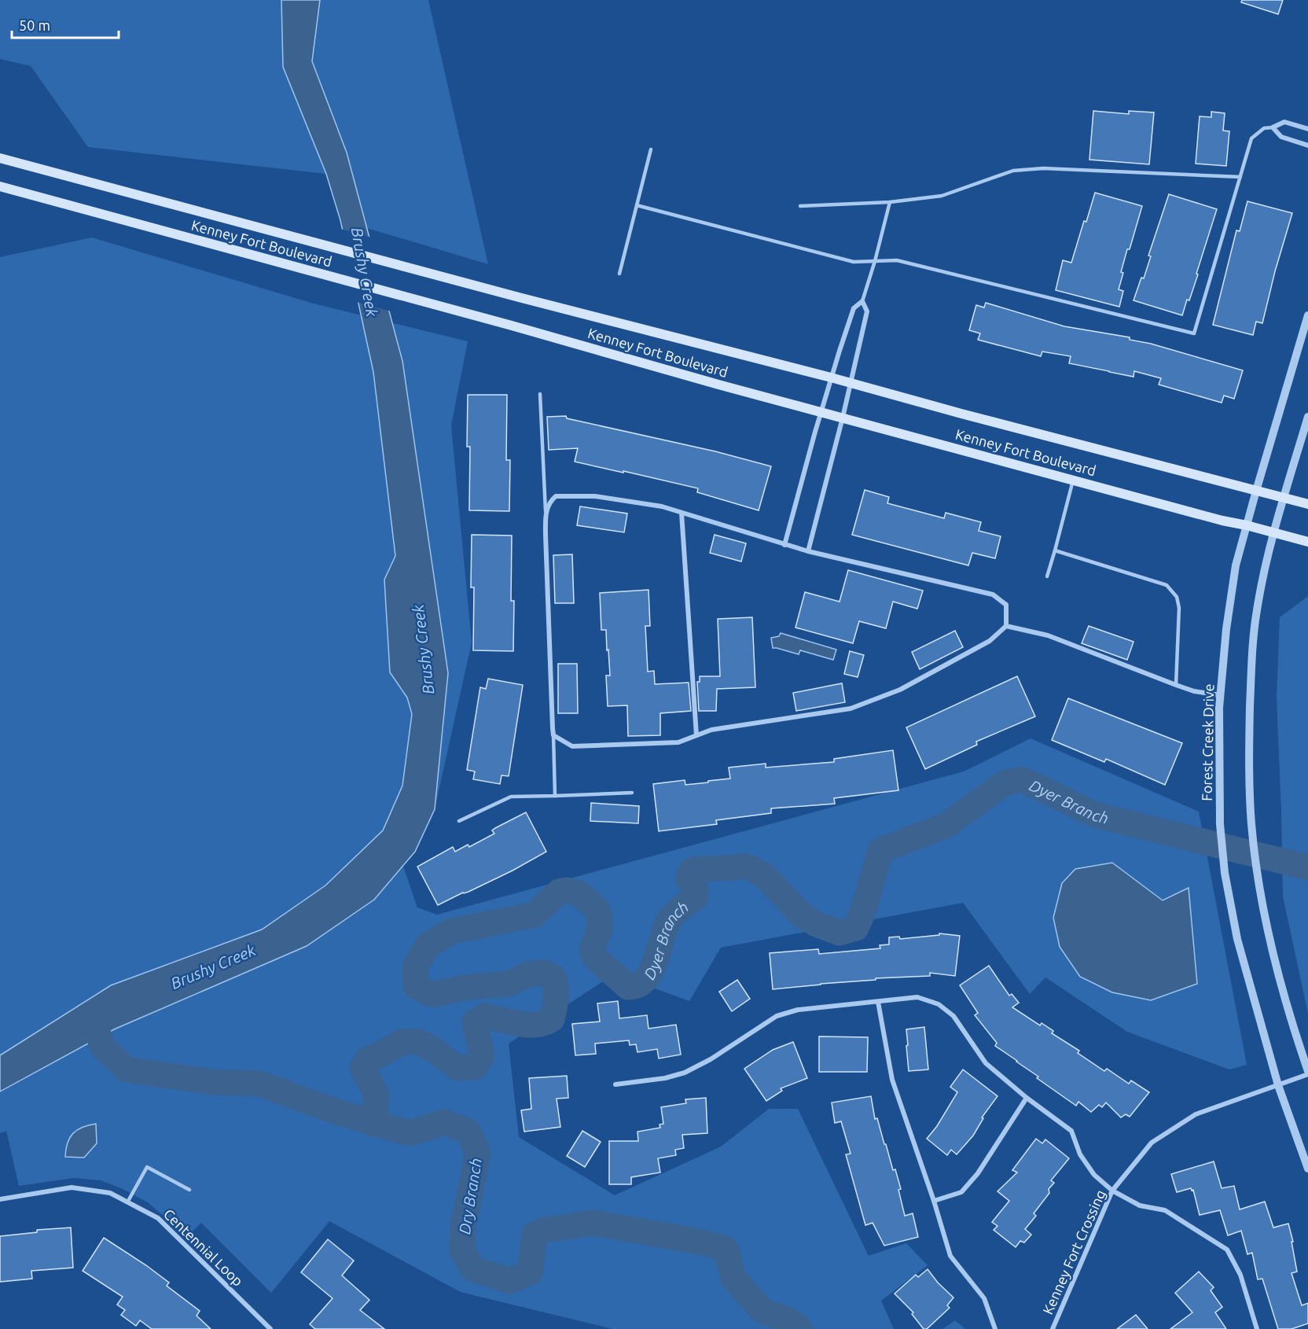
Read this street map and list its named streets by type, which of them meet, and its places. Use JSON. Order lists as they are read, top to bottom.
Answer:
{
  "streets": {
    "main road": ["Kenney Fort Boulevard"],
    "street": ["Forest Creek Drive", "Centennial Loop", "Kenney Fort Crossing"]
  },
  "crossings": [
    ["Kenney Fort Boulevard", "Forest Creek Drive"],
    ["Forest Creek Drive", "Kenney Fort Crossing"]
  ],
  "water": ["Brushy Creek", "Dyer Branch", "Dry Branch"],
  "scale_bar": "50 m"
}
